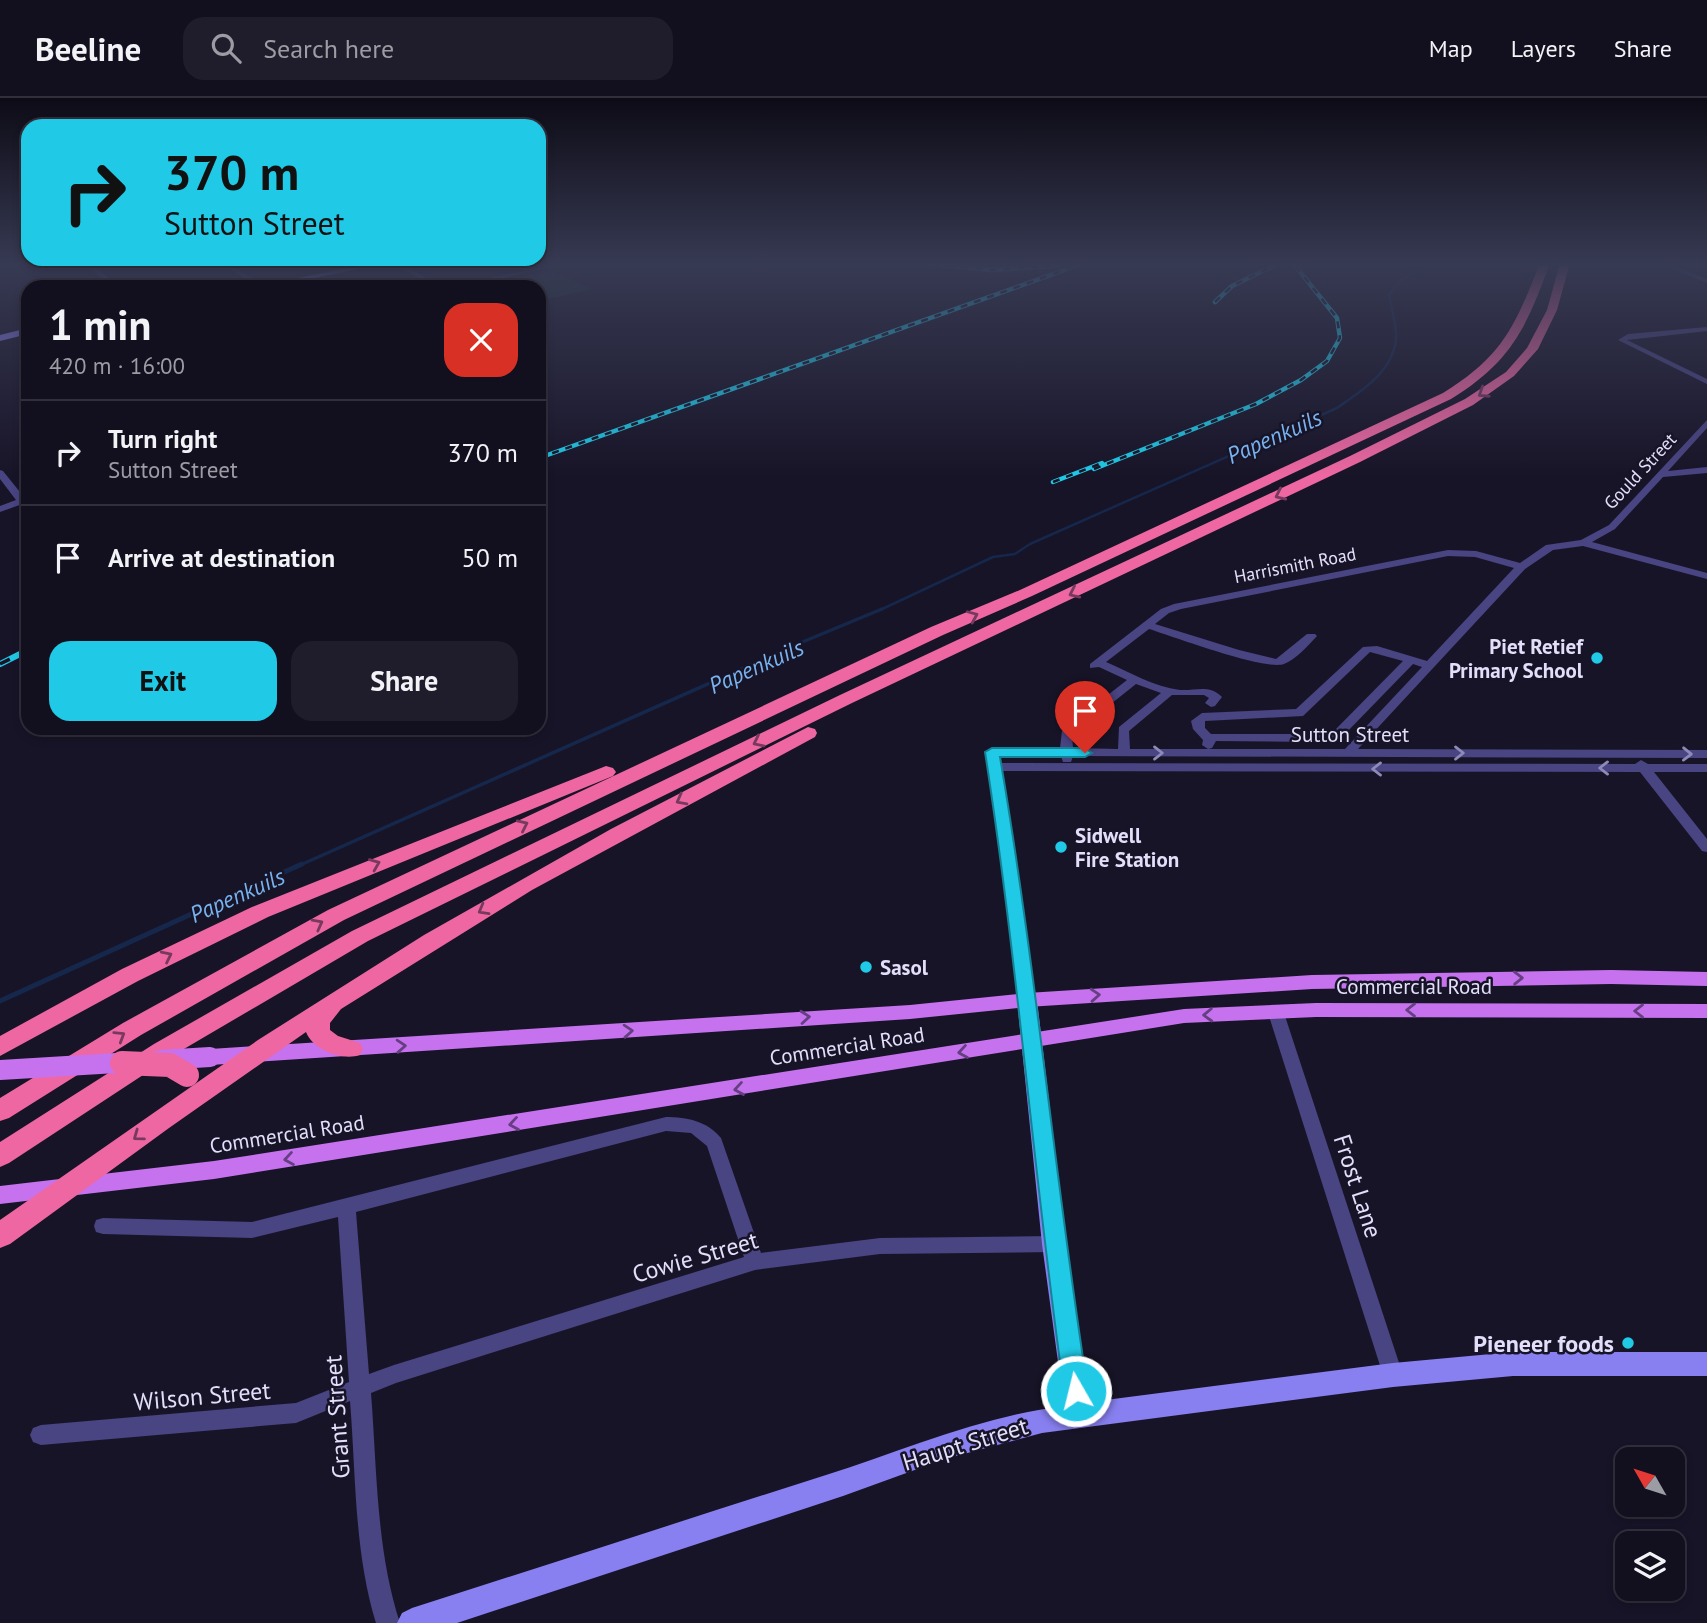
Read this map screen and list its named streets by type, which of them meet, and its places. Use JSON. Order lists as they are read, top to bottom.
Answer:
{
  "streets": {
    "main road": ["Commercial Road"],
    "street": [
      "Gould Street",
      "Harrismith Road",
      "Sutton Street",
      "Frost Lane",
      "Cowie Street",
      "Wilson Street",
      "Grant Street",
      "Haupt Street"
    ]
  },
  "crossings": [
    ["Gould Street", "Harrismith Road"],
    ["Gould Street", "Sutton Street"],
    ["Commercial Road", "Frost Lane"],
    ["Frost Lane", "Haupt Street"],
    ["Cowie Street", "Wilson Street"],
    ["Cowie Street", "Grant Street"],
    ["Wilson Street", "Grant Street"]
  ],
  "water": ["Papenkuils"],
  "places": [
    "Piet Retief Primary School",
    "Sidwell Fire Station",
    "Sasol",
    "Pieneer foods"
  ],
  "north": "top left",
  "page": {
    "header": "Beeline",
    "search": "Search here",
    "nav": ["Map", "Layers", "Share"],
    "turn": ["370 m", "Sutton Street"],
    "heading": ["1 min", "420 m · 16:00"],
    "list": [
      {
        "name": "Turn right",
        "note": "Sutton Street",
        "value": "370 m"
      },
      {
        "name": "Arrive at destination",
        "value": "50 m"
      }
    ],
    "buttons": ["Exit", "Share"]
  }
}
